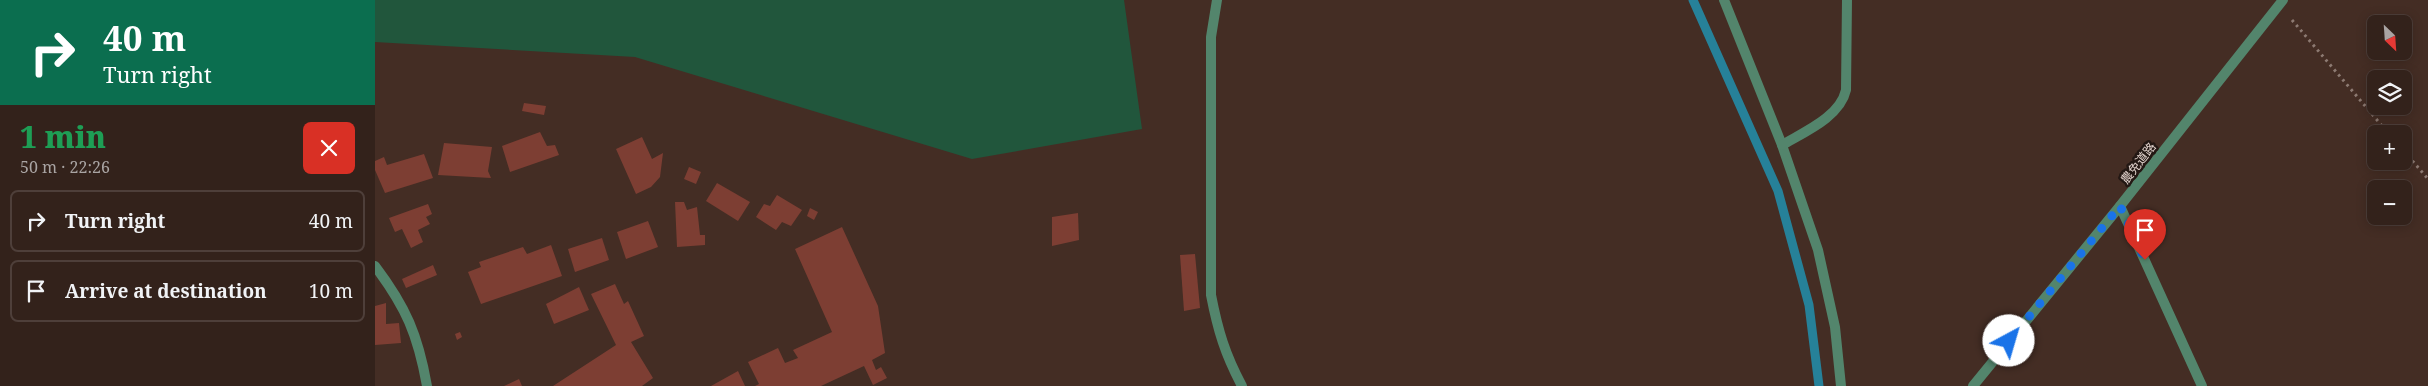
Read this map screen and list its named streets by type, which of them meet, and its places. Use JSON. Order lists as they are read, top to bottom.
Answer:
{
  "streets": {
    "street": ["農免道路"]
  },
  "north": "bottom right",
  "page": {
    "turn": ["40 m", "Turn right"],
    "map_buttons": ["+", "−"],
    "heading": ["1 min", "50 m · 22:26"],
    "list": [
      {
        "name": "Turn right",
        "value": "40 m"
      },
      {
        "name": "Arrive at destination",
        "value": "10 m"
      }
    ]
  }
}
